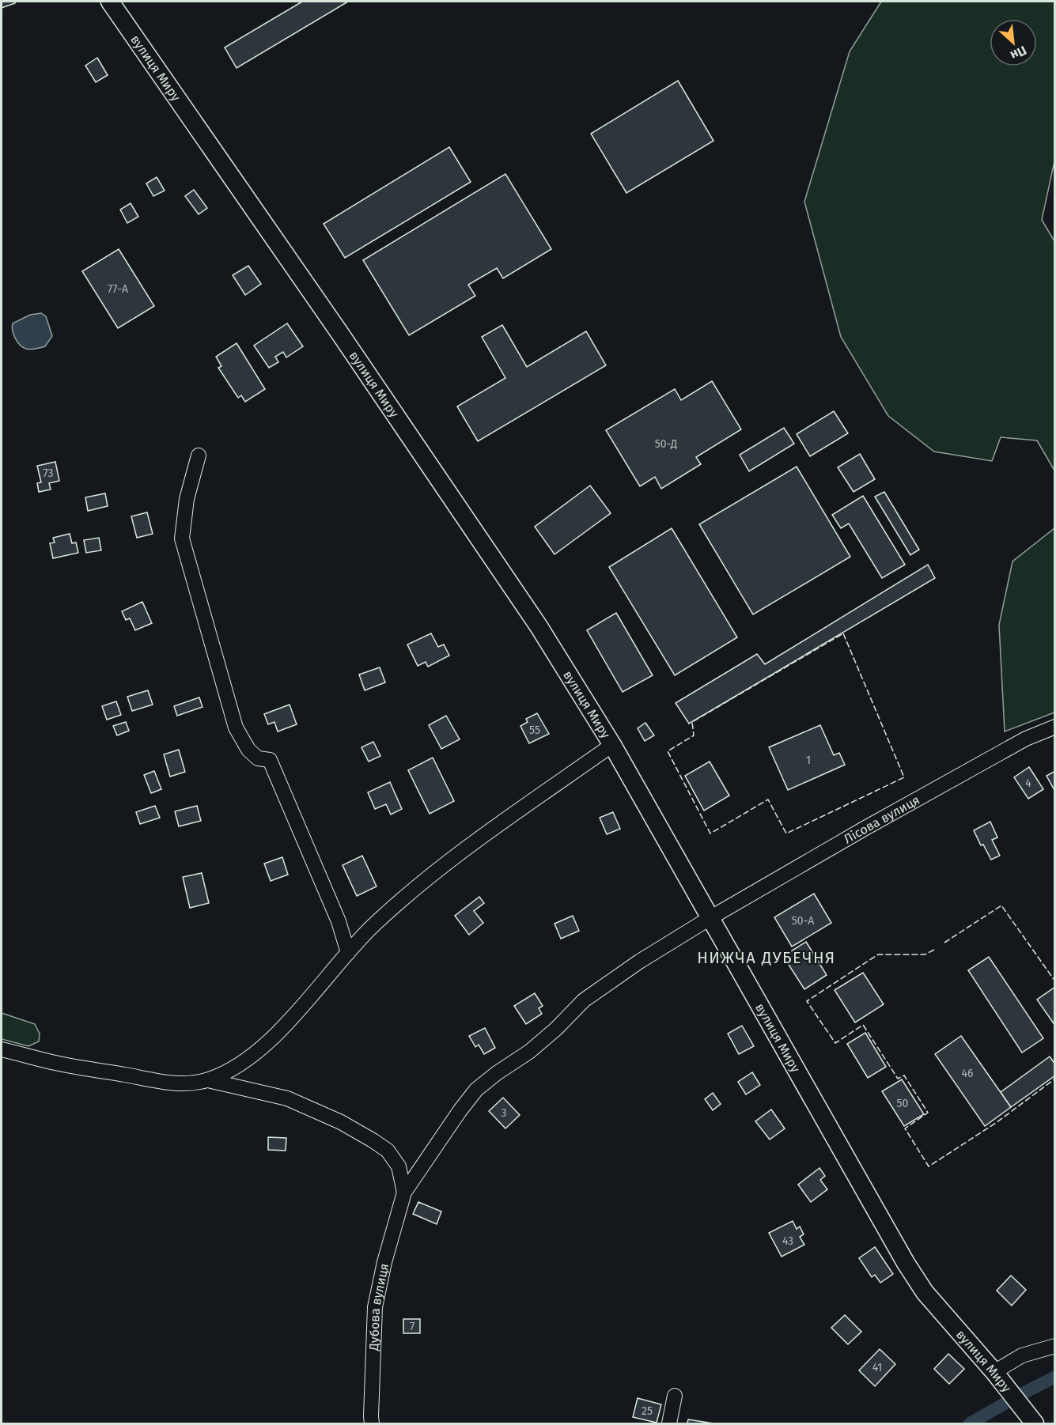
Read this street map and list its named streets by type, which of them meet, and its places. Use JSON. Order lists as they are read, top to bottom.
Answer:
{
  "streets": {
    "main road": ["вулиця Миру"],
    "street": ["Лісова вулиця", "Дубова вулиця"]
  },
  "crossings": [
    ["вулиця Миру", "Лісова вулиця"],
    ["Лісова вулиця", "Дубова вулиця"]
  ],
  "districts": ["НИЖЧА ДУБЕЧНЯ"],
  "house_numbers": [
    "77-А",
    "50-Д",
    "73",
    "55",
    "1",
    "4",
    "50-А",
    "46",
    "50",
    "3",
    "43",
    "7",
    "41",
    "25"
  ],
  "north": "bottom right"
}
